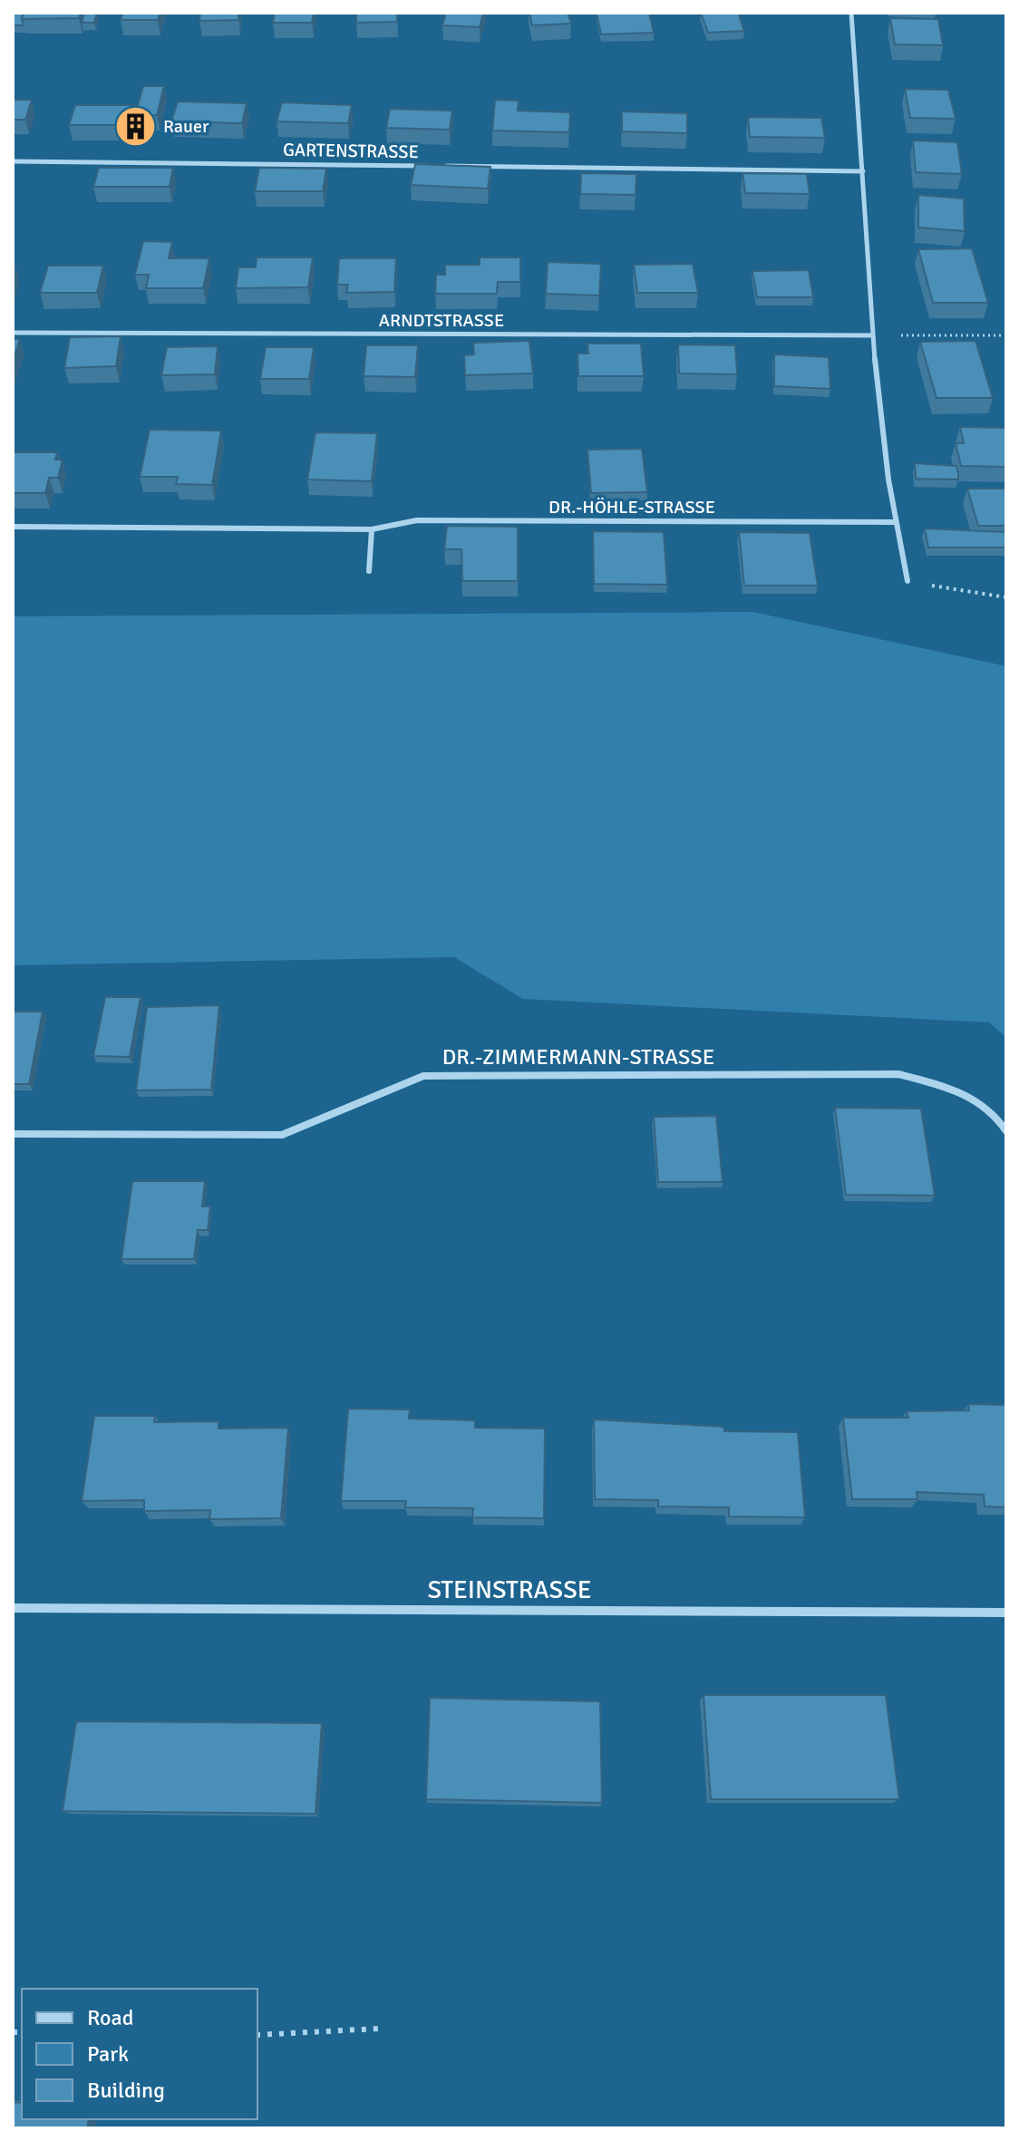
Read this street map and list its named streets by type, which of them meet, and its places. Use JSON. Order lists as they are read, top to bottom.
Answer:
{
  "streets": {
    "street": [
      "GARTENSTRASSE",
      "ARNDTSTRASSE",
      "DR.-HÖHLE-STRASSE",
      "DR.-ZIMMERMANN-STRASSE",
      "STEINSTRASSE"
    ]
  },
  "places": {
    "building": ["Rauer"]
  },
  "legend": ["Road", "Park", "Building"]
}
